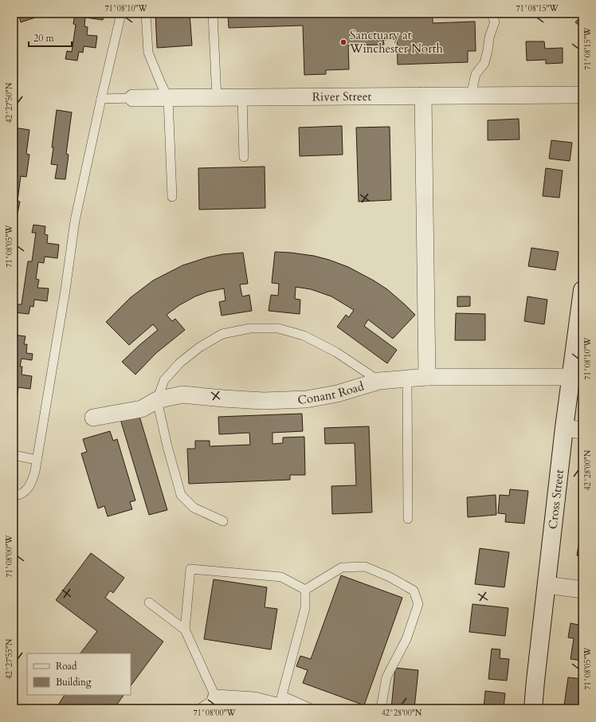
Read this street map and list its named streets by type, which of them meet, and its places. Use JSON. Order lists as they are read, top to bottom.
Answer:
{
  "streets": {
    "street": ["River Street", "Conant Road", "Cross Street"]
  },
  "crossings": [
    ["Conant Road", "Cross Street"]
  ],
  "places": ["Sanctuary at Winchester North"],
  "legend": ["Road", "Building"],
  "scale_bar": "20 m",
  "coordinates": [
    "71°08'10\"W",
    "71°08'15\"W",
    "42°27'50\"N",
    "71°08'05\"W",
    "42°28'00\"N",
    "71°08'00\"W",
    "42°27'55\"N"
  ]
}
